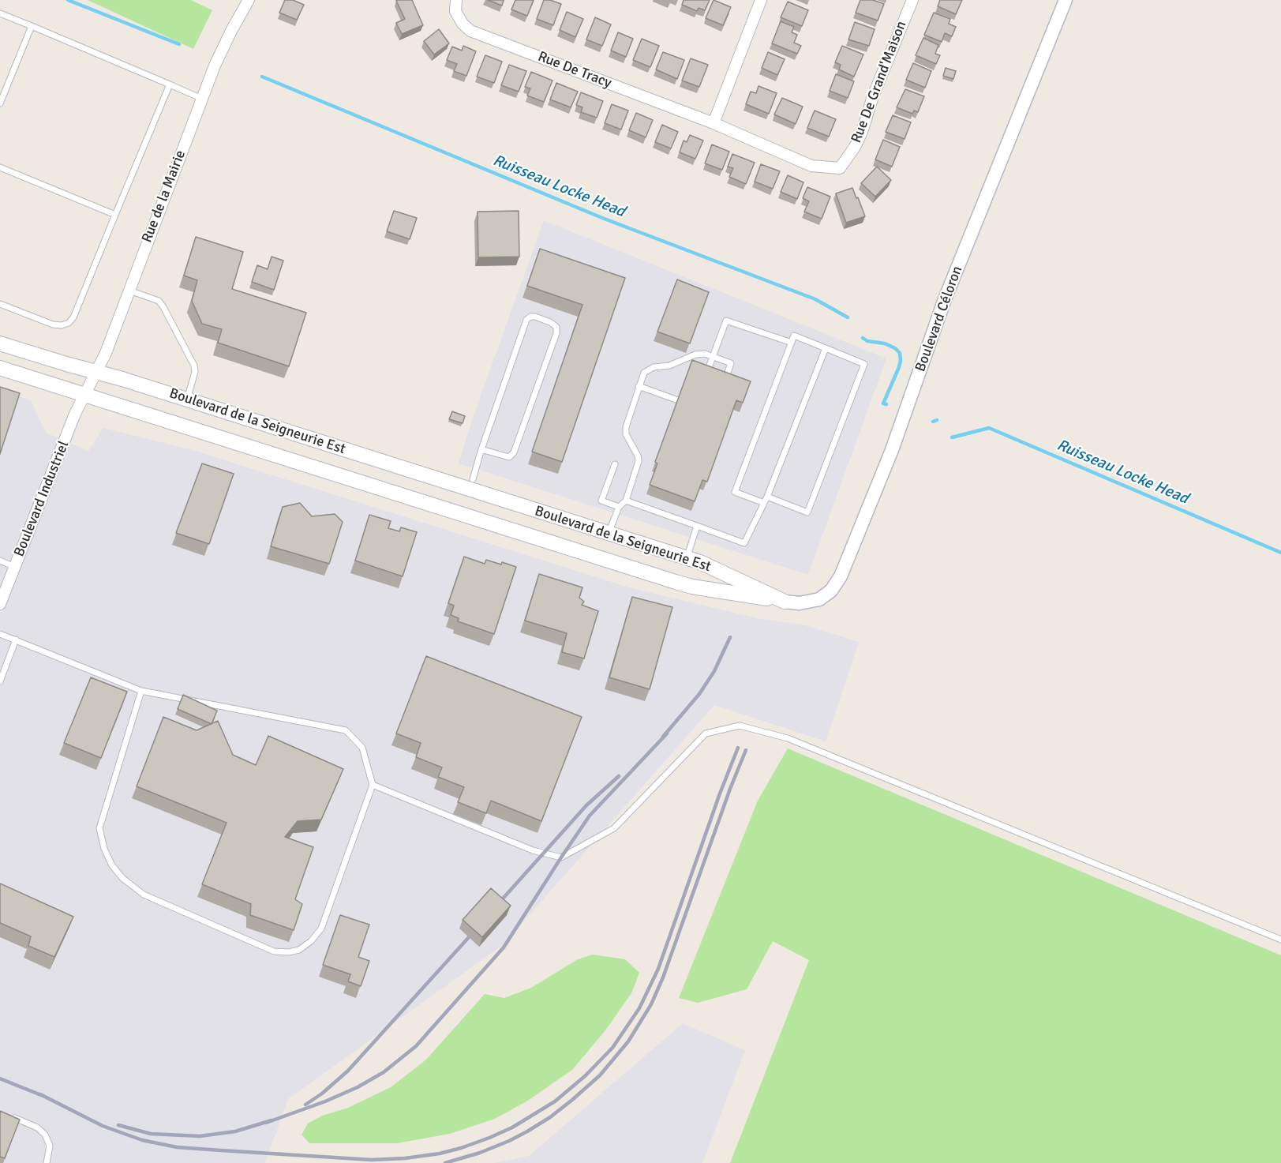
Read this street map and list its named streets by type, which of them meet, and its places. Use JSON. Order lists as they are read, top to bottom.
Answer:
{
  "streets": {
    "main road": ["Boulevard de la Seigneurie Est"],
    "street": [
      "Rue De Tracy",
      "Rue De Grand'Maison",
      "Rue de la Mairie",
      "Boulevard Céloron",
      "Boulevard Industriel"
    ]
  },
  "crossings": [
    ["Rue De Tracy", "Rue De Grand'Maison"],
    ["Rue de la Mairie", "Boulevard de la Seigneurie Est"],
    ["Rue de la Mairie", "Boulevard Industriel"],
    ["Boulevard Céloron", "Boulevard de la Seigneurie Est"],
    ["Boulevard de la Seigneurie Est", "Boulevard Industriel"]
  ],
  "water": ["Ruisseau Locke Head"]
}
